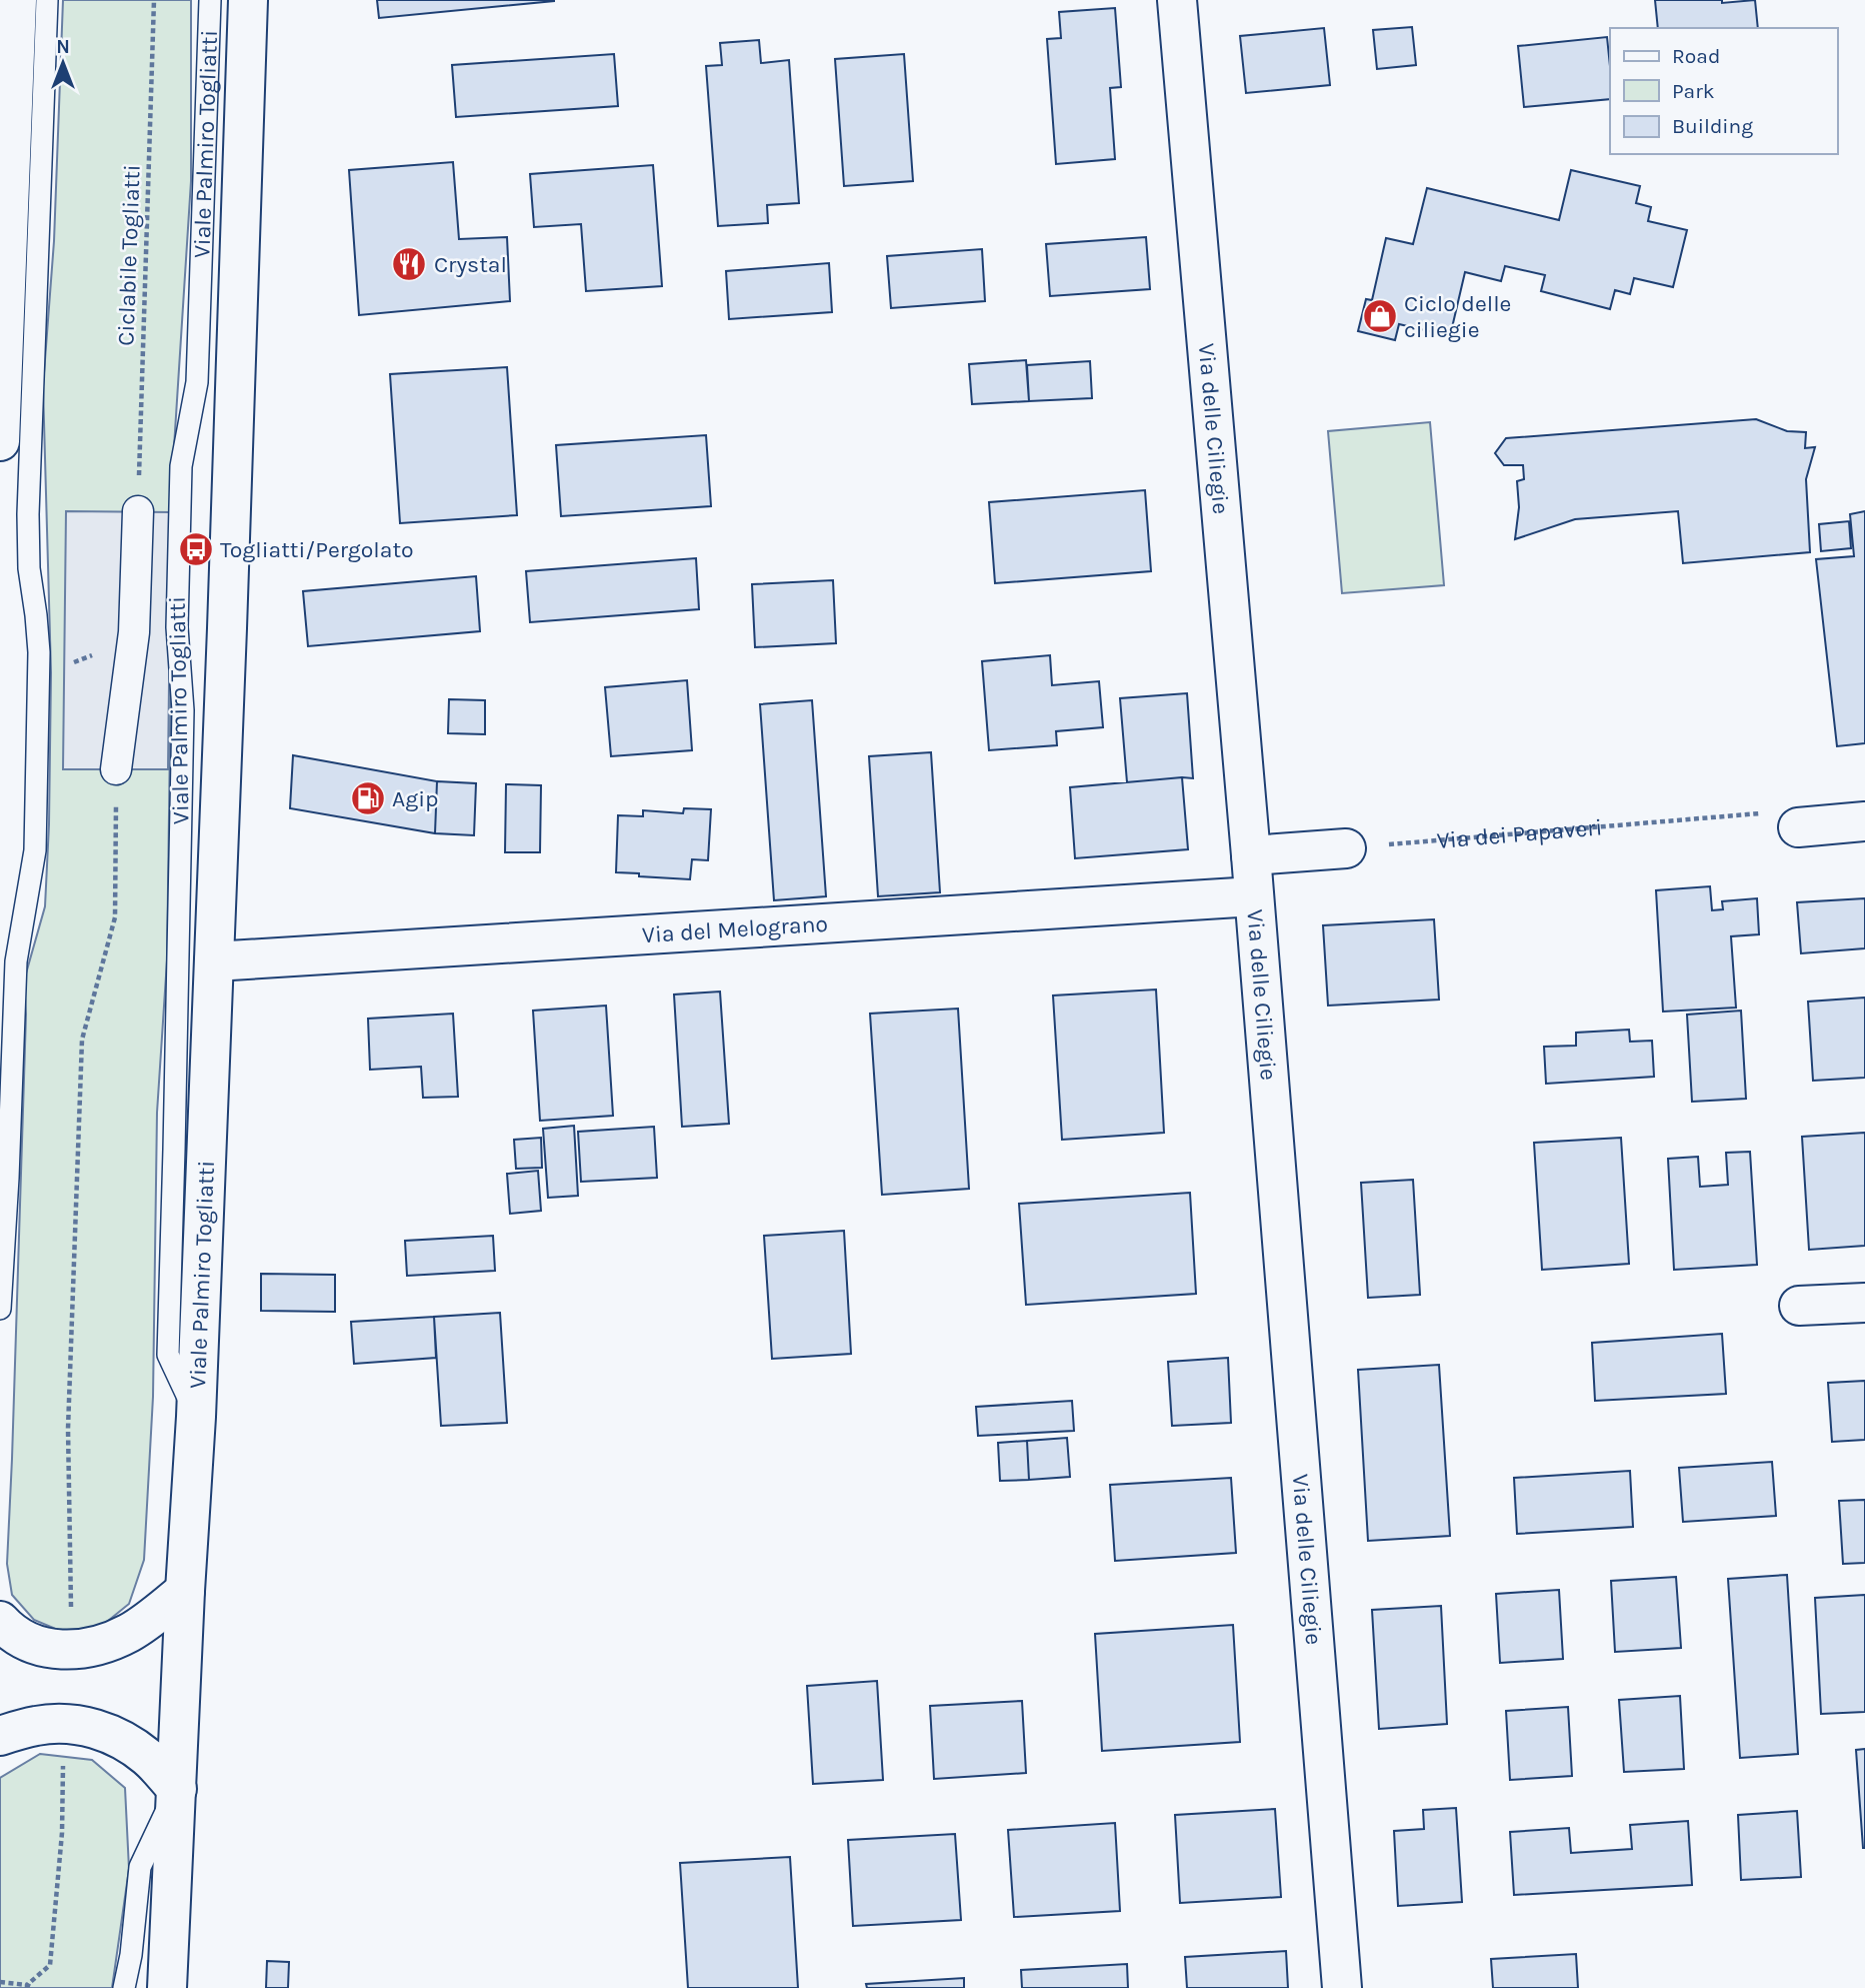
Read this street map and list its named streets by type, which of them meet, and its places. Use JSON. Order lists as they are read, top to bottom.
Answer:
{
  "streets": {
    "street": ["Viale Palmiro Togliatti", "Via delle Ciliegie", "Via del Melograno"],
    "path": ["Ciclabile Togliatti", "Via dei Papaveri"]
  },
  "crossings": [
    ["Viale Palmiro Togliatti", "Via del Melograno"],
    ["Via delle Ciliegie", "Via del Melograno"]
  ],
  "places": {
    "restaurant": ["Crystal"],
    "shop": ["Ciclo delle ciliegie"],
    "bus stop": ["Togliatti/Pergolato"],
    "fuel station": ["Agip"]
  },
  "legend": ["Road", "Park", "Building"],
  "north": "top"
}
